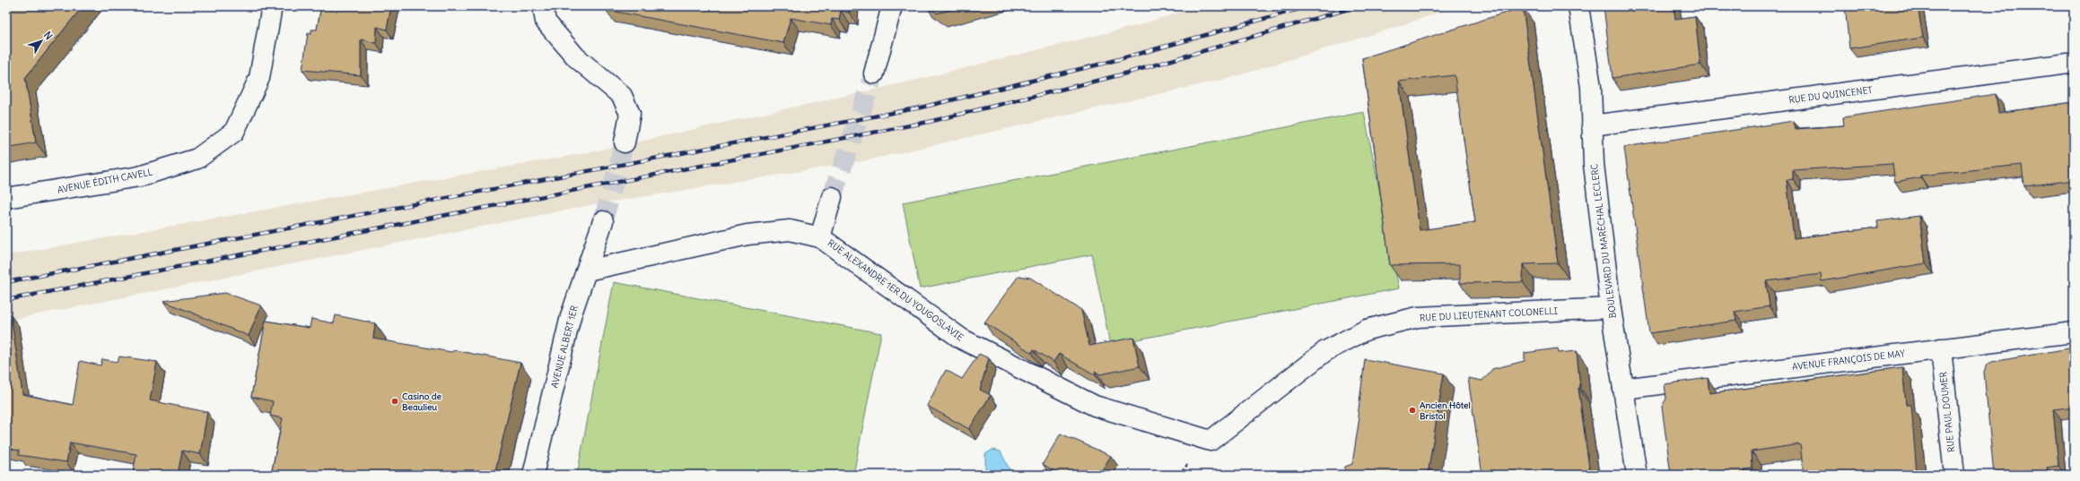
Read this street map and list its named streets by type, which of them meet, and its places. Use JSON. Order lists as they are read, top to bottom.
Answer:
{
  "streets": {
    "street": [
      "RUE DU QUINCENET",
      "AVENUE ÉDITH CAVELL",
      "BOULEVARD DU MARÉCHAL LECLERC",
      "RUE ALEXANDRE 1ER DU YOUGOSLAVIE",
      "RUE DU LIEUTENANT COLONELLI",
      "AVENUE ALBERT 1ER",
      "AVENUE FRANÇOIS DE MAY",
      "RUE PAUL DOUMER"
    ]
  },
  "crossings": [
    ["RUE DU QUINCENET", "BOULEVARD DU MARÉCHAL LECLERC"],
    ["BOULEVARD DU MARÉCHAL LECLERC", "RUE DU LIEUTENANT COLONELLI"],
    ["BOULEVARD DU MARÉCHAL LECLERC", "AVENUE FRANÇOIS DE MAY"],
    ["RUE ALEXANDRE 1ER DU YOUGOSLAVIE", "RUE DU LIEUTENANT COLONELLI"],
    ["RUE ALEXANDRE 1ER DU YOUGOSLAVIE", "AVENUE ALBERT 1ER"],
    ["AVENUE FRANÇOIS DE MAY", "RUE PAUL DOUMER"]
  ],
  "places": ["Casino de Beaulieu", "Ancien Hôtel Bristol"],
  "north": "top right"
}
